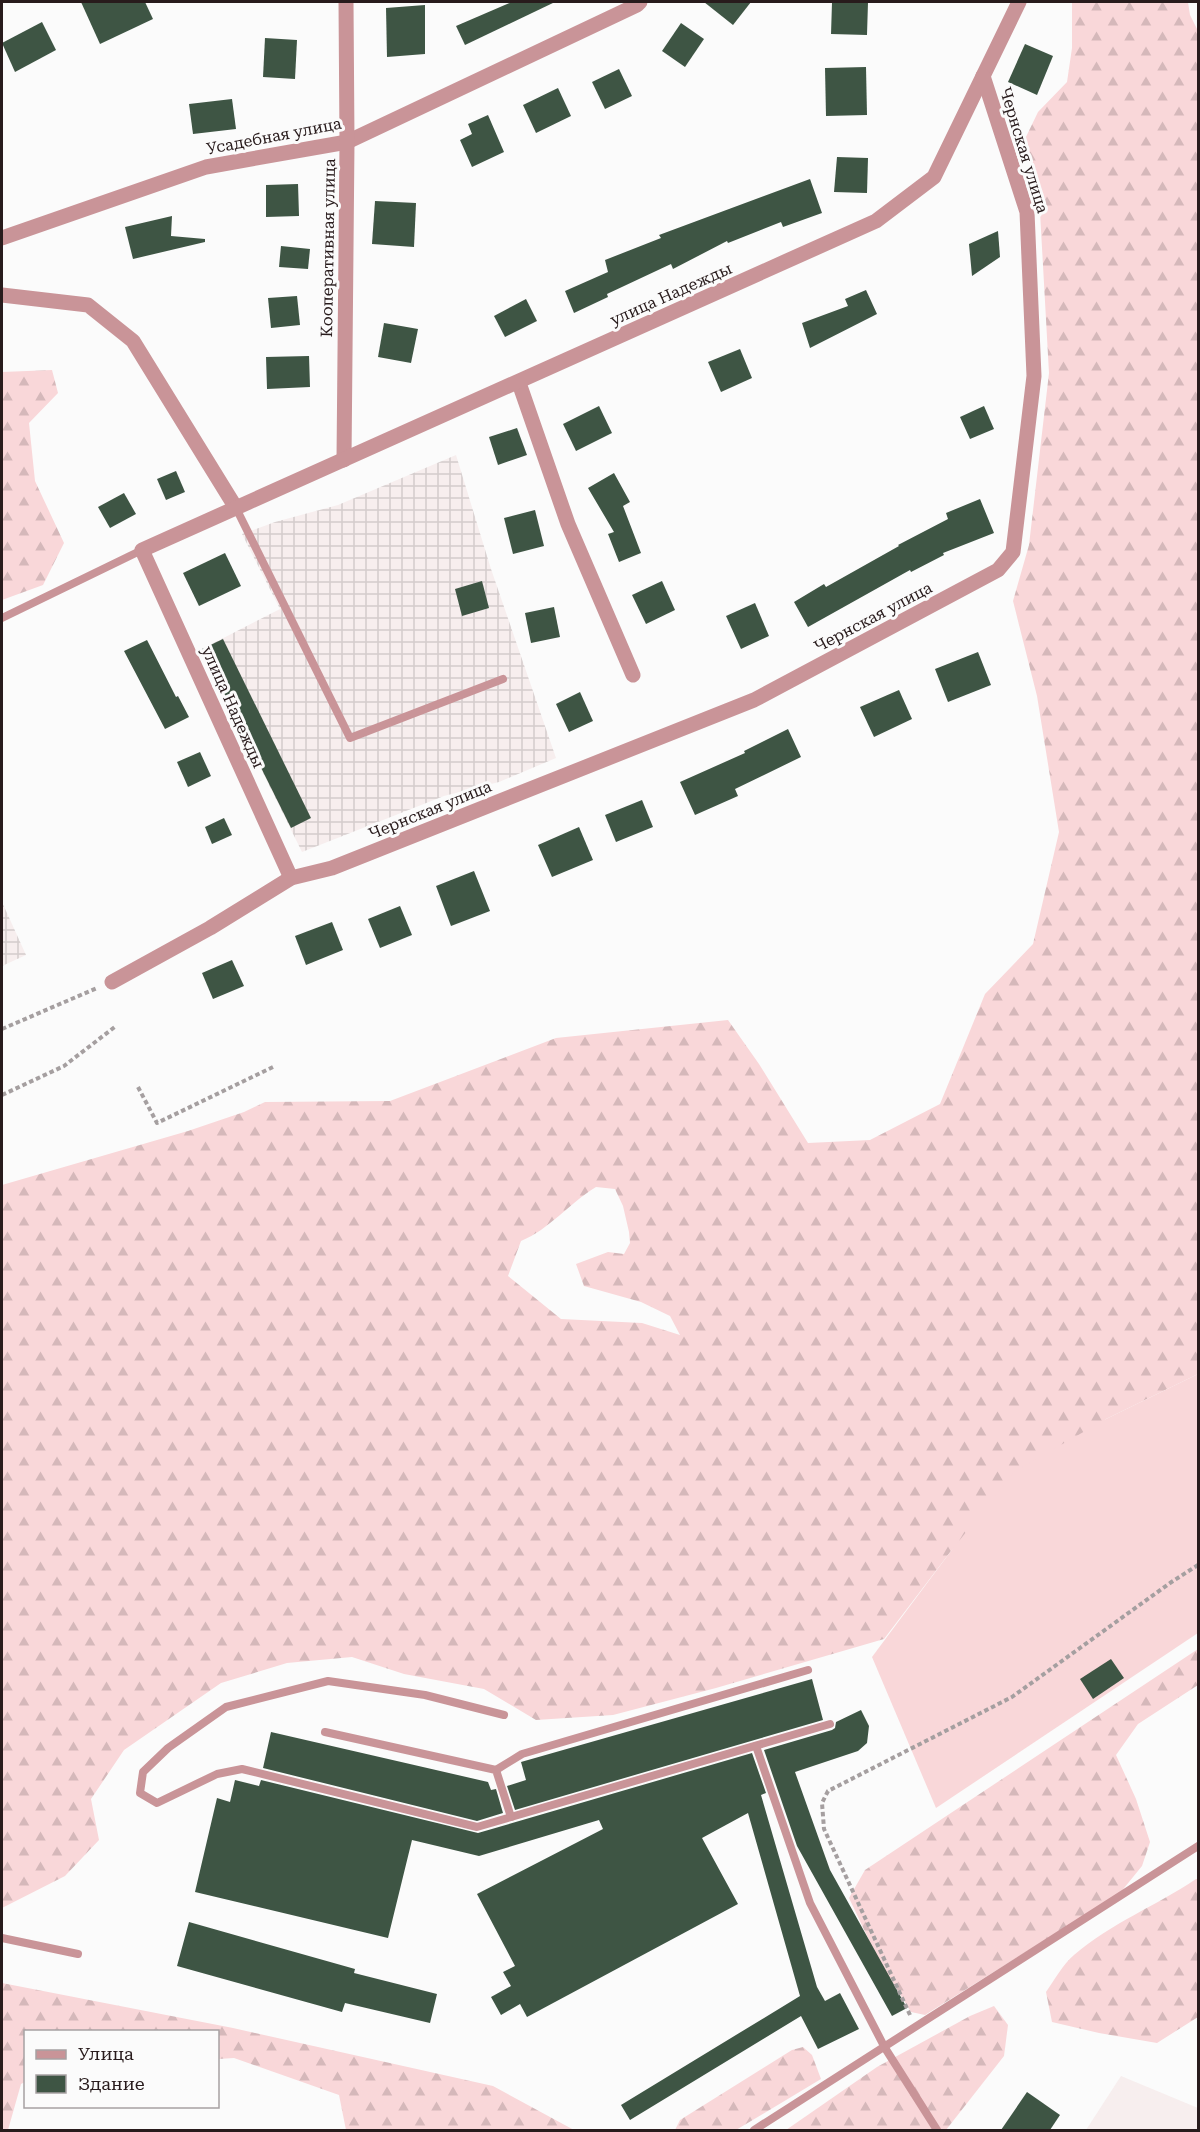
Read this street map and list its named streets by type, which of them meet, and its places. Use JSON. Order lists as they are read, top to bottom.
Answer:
{
  "streets": {
    "street": [
      "Усадебная улица",
      "Чернская улица",
      "Кооперативная улица",
      "улица Надежды"
    ]
  },
  "crossings": [
    ["Усадебная улица", "Кооперативная улица"],
    ["Чернская улица", "улица Надежды"],
    ["Кооперативная улица", "улица Надежды"]
  ],
  "legend": ["Улица", "Здание"]
}
